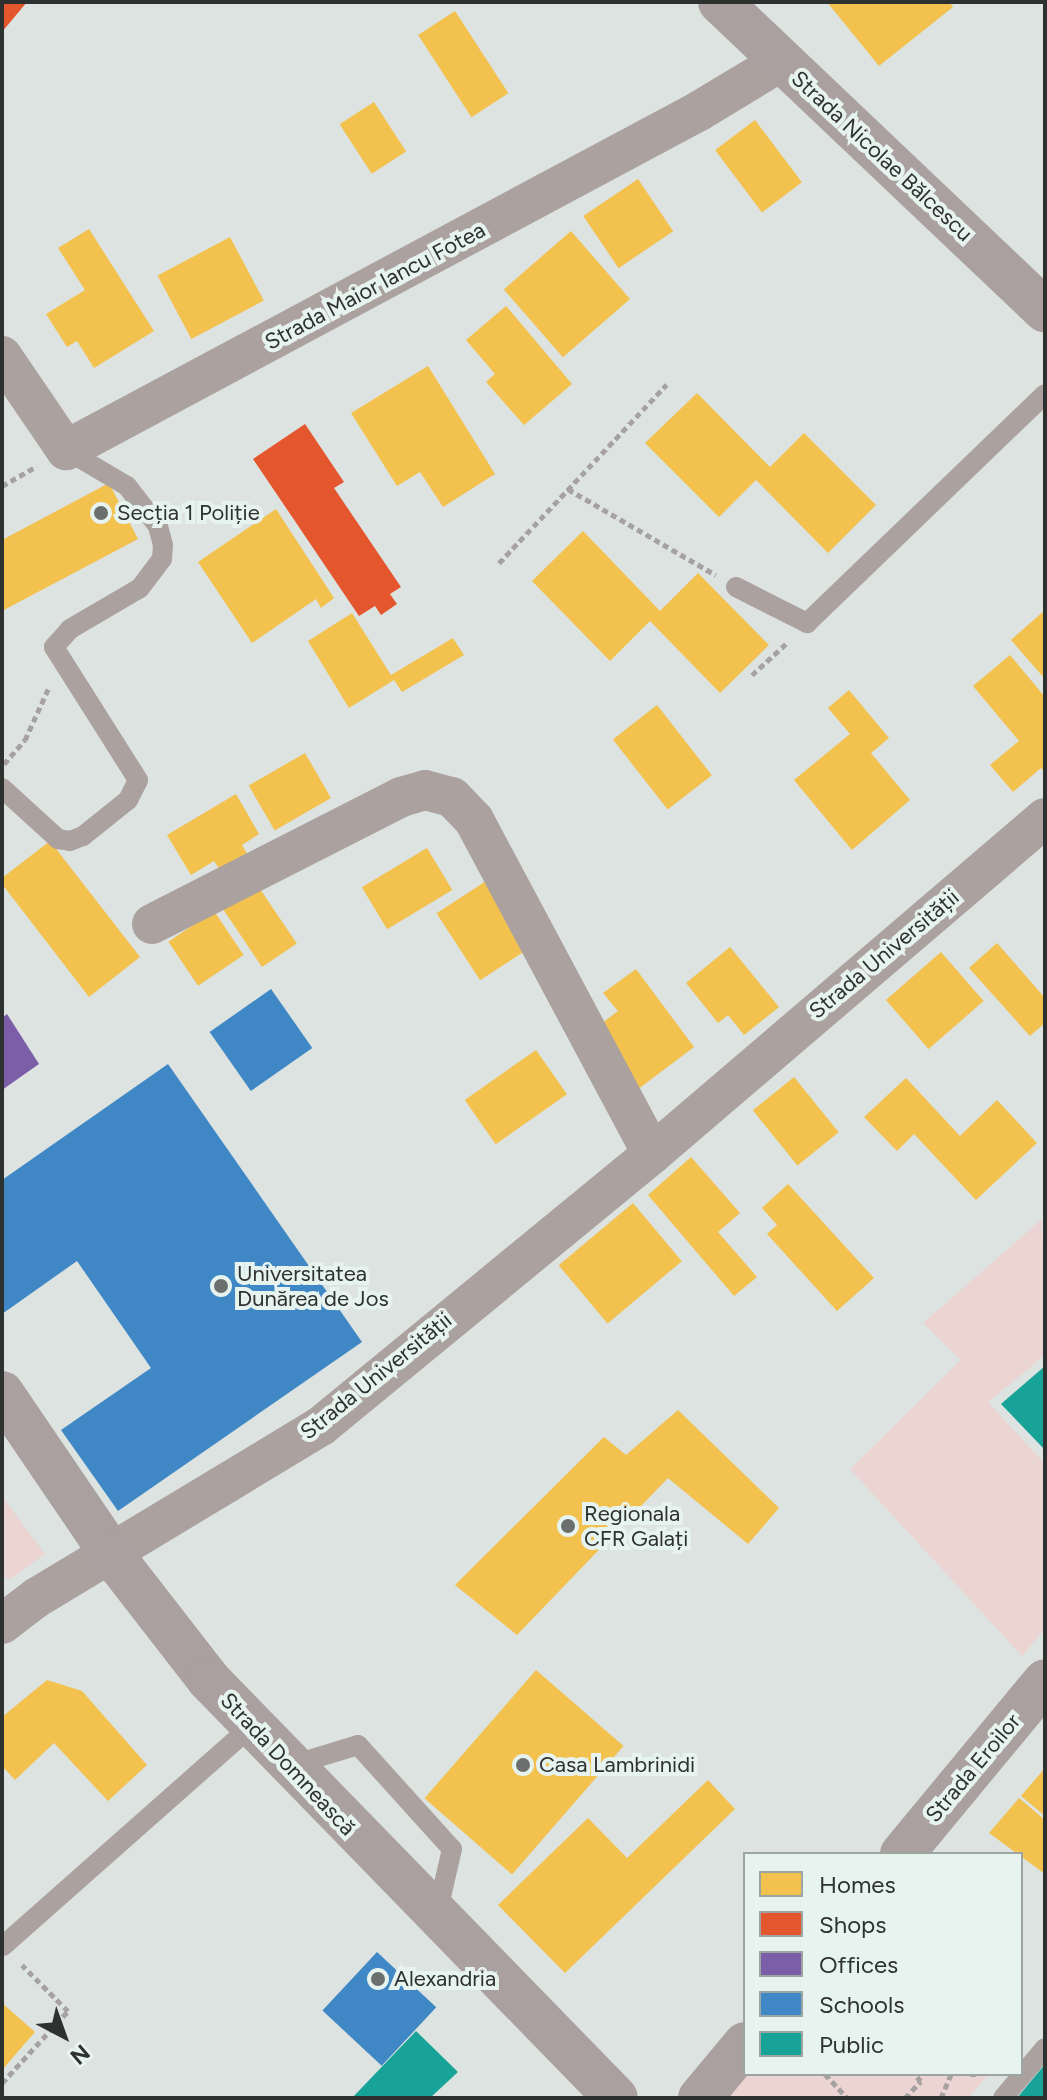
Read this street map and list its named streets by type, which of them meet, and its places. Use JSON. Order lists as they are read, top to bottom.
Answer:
{
  "streets": {
    "main road": ["Strada Nicolae Bălcescu", "Strada Domnească", "Strada Eroilor"],
    "street": ["Strada Maior Iancu Fotea", "Strada Universității"]
  },
  "crossings": [
    ["Strada Nicolae Bălcescu", "Strada Maior Iancu Fotea"],
    ["Strada Universității", "Strada Domnească"]
  ],
  "places": [
    "Secția 1 Poliție",
    "Universitatea Dunărea de Jos",
    "Regionala CFR Galați",
    "Casa Lambrinidi",
    "Alexandria"
  ],
  "legend": [
    "Homes",
    "Shops",
    "Offices",
    "Schools",
    "Public"
  ],
  "north": "bottom right"
}
